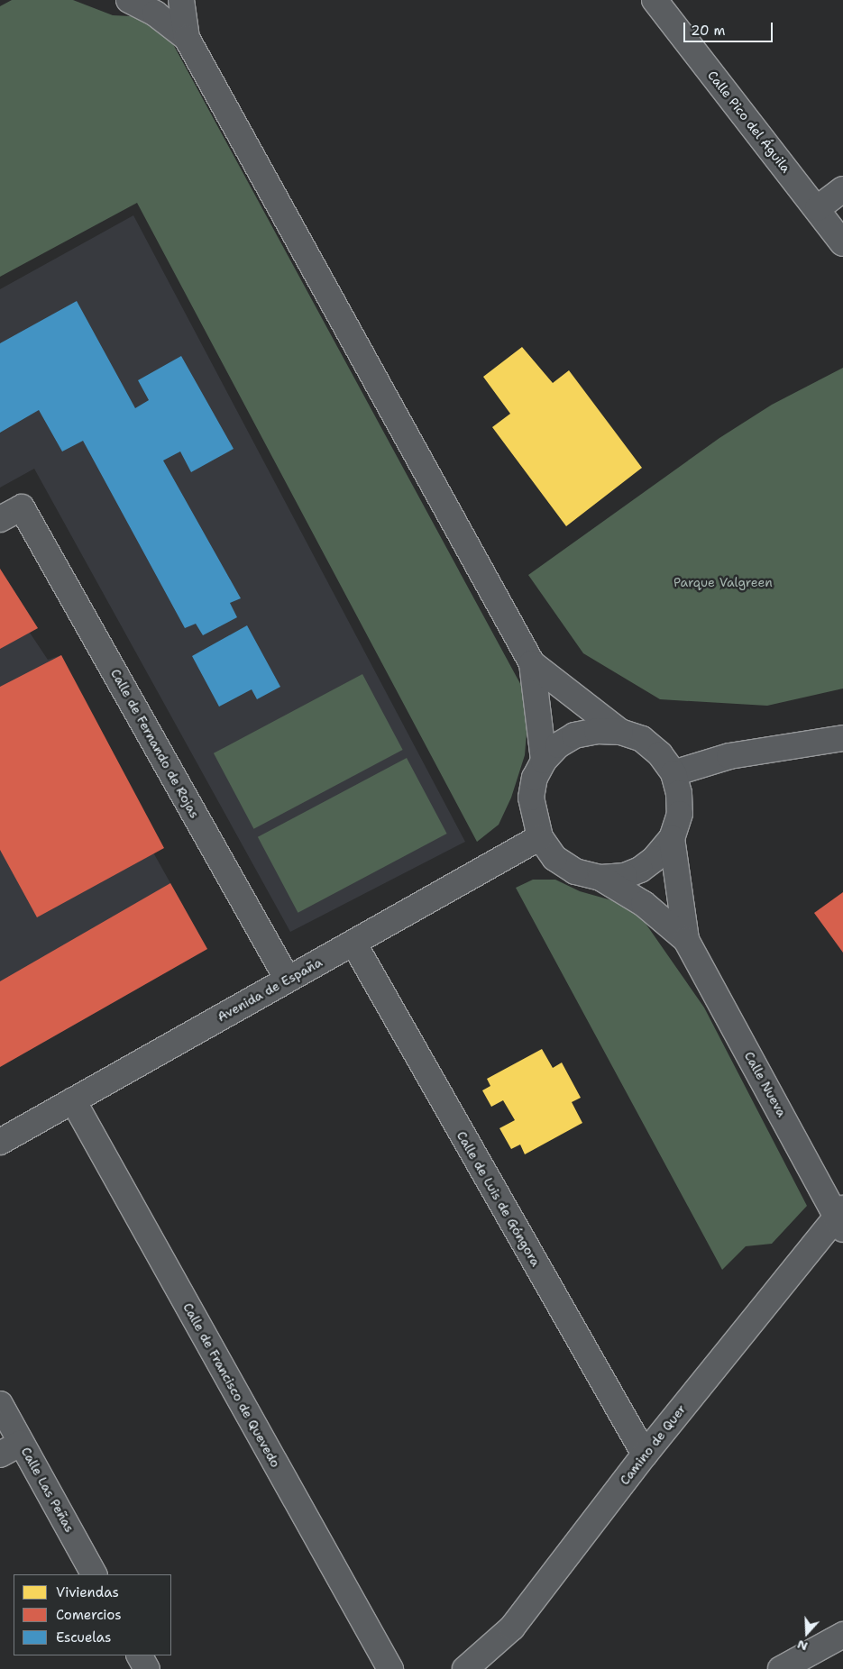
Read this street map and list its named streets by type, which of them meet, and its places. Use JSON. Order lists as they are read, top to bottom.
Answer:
{
  "streets": {
    "street": [
      "Calle Pico del Águila",
      "Calle de Fernando de Rojas",
      "Avenida de España",
      "Calle Nueva",
      "Calle de Luis de Góngora",
      "Calle de Francisco de Quevedo",
      "Camino de Quer",
      "Calle Las Peñas"
    ]
  },
  "crossings": [
    ["Calle de Fernando de Rojas", "Avenida de España"],
    ["Avenida de España", "Calle Nueva"],
    ["Avenida de España", "Calle de Luis de Góngora"],
    ["Avenida de España", "Calle de Francisco de Quevedo"],
    ["Calle Nueva", "Camino de Quer"],
    ["Calle de Luis de Góngora", "Camino de Quer"]
  ],
  "parks": ["Parque Valgreen"],
  "legend": ["Viviendas", "Comercios", "Escuelas"],
  "scale_bar": "20 m",
  "north": "bottom"
}
